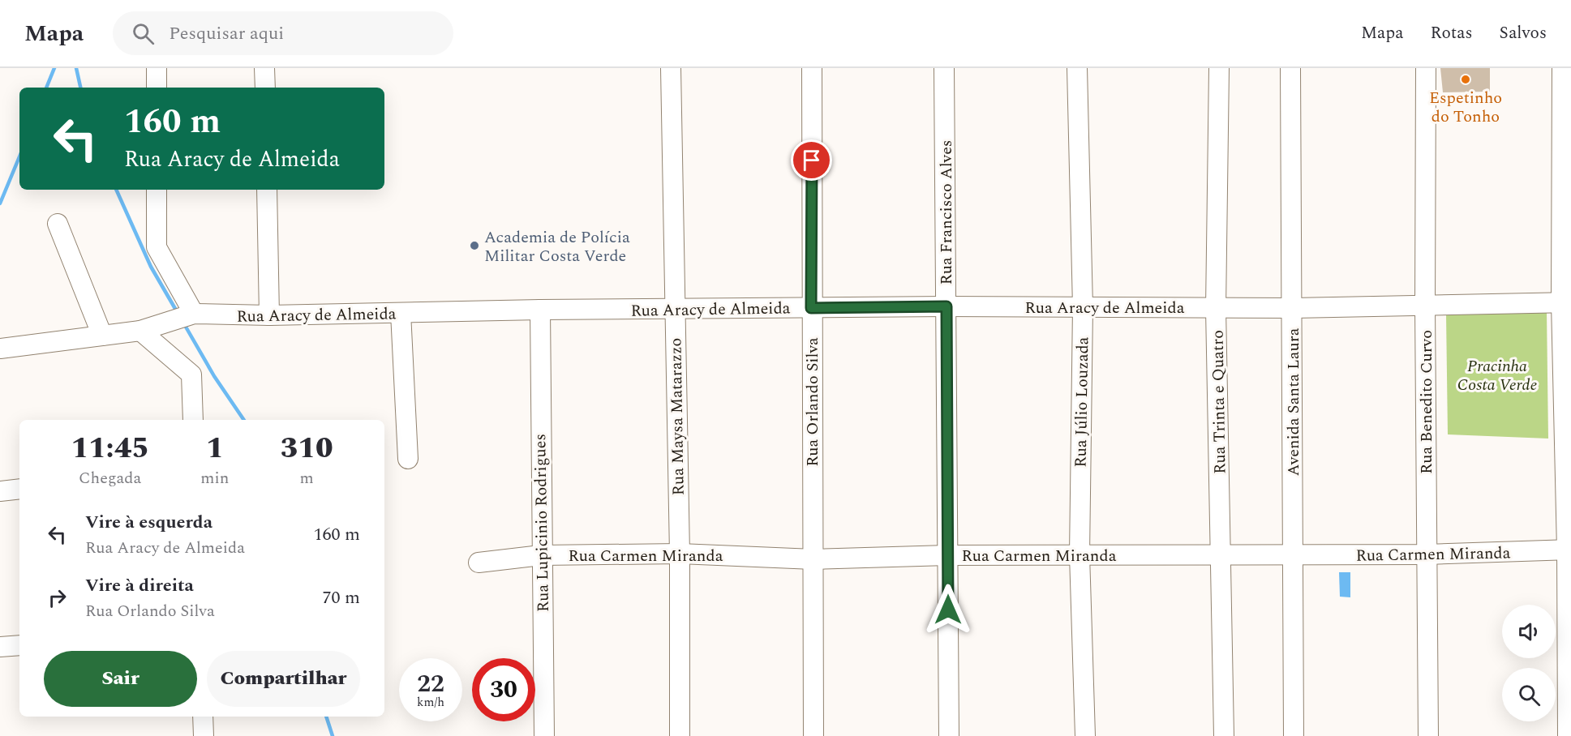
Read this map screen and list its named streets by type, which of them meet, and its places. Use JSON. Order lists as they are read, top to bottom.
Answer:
{
  "streets": {
    "street": [
      "Rua Francisco Alves",
      "Rua Aracy de Almeida",
      "Rua Orlando Silva",
      "Rua Júlio Louzada",
      "Rua Trinta e Quatro",
      "Avenida Santa Laura",
      "Rua Benedito Curvo",
      "Rua Maysa Matarazzo",
      "Rua Lupicinio Rodrigues",
      "Rua Carmen Miranda"
    ]
  },
  "crossings": [
    ["Rua Francisco Alves", "Rua Aracy de Almeida"],
    ["Rua Francisco Alves", "Rua Carmen Miranda"],
    ["Rua Aracy de Almeida", "Rua Orlando Silva"],
    ["Rua Aracy de Almeida", "Rua Júlio Louzada"],
    ["Rua Aracy de Almeida", "Rua Trinta e Quatro"],
    ["Rua Aracy de Almeida", "Avenida Santa Laura"],
    ["Rua Aracy de Almeida", "Rua Benedito Curvo"],
    ["Rua Aracy de Almeida", "Rua Maysa Matarazzo"],
    ["Rua Aracy de Almeida", "Rua Lupicinio Rodrigues"],
    ["Rua Orlando Silva", "Rua Carmen Miranda"],
    ["Rua Júlio Louzada", "Rua Carmen Miranda"],
    ["Rua Trinta e Quatro", "Rua Carmen Miranda"],
    ["Avenida Santa Laura", "Rua Carmen Miranda"],
    ["Rua Benedito Curvo", "Rua Carmen Miranda"],
    ["Rua Maysa Matarazzo", "Rua Carmen Miranda"],
    ["Rua Lupicinio Rodrigues", "Rua Carmen Miranda"]
  ],
  "parks": ["Pracinha Costa Verde"],
  "places": ["Espetinho do Tonho", "Academia de Polícia Militar Costa Verde"],
  "page": {
    "header": "Mapa",
    "search": "Pesquisar aqui",
    "nav": ["Mapa", "Rotas", "Salvos"],
    "turn": ["160 m", "Rua Aracy de Almeida"],
    "eta": [
      "11:45",
      "Chegada",
      "1",
      "min",
      "310",
      "m"
    ],
    "list": [
      {
        "name": "Vire à esquerda",
        "note": "Rua Aracy de Almeida",
        "value": "160 m"
      },
      {
        "name": "Vire à direita",
        "note": "Rua Orlando Silva",
        "value": "70 m"
      }
    ],
    "buttons": ["Sair", "Compartilhar"],
    "speed": "22 km/h",
    "limit": "30"
  }
}
